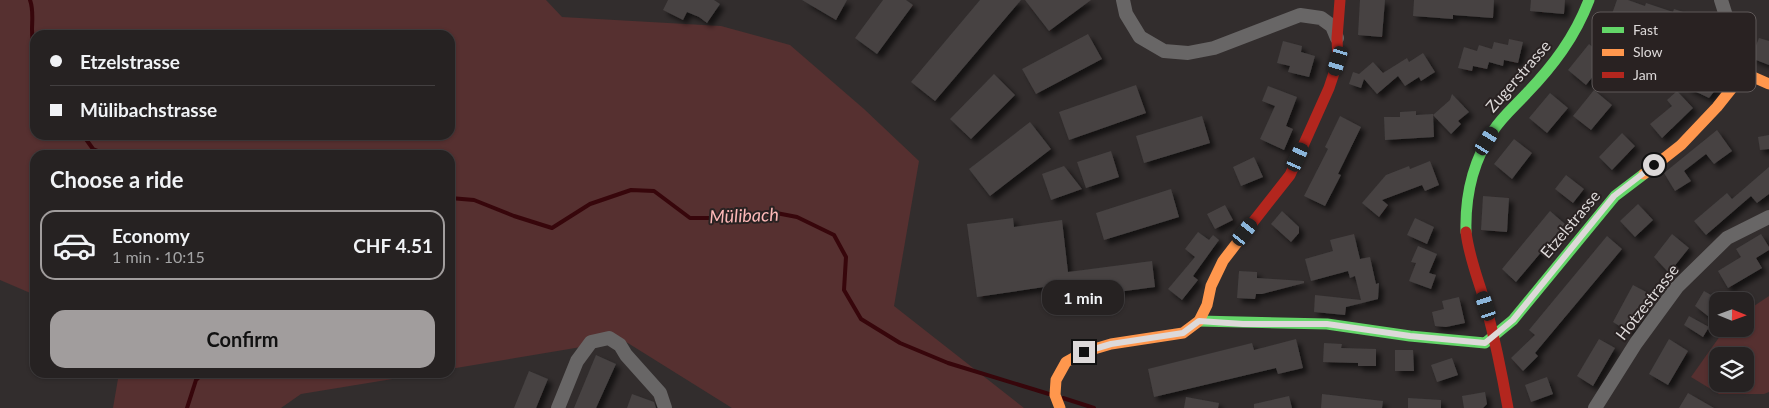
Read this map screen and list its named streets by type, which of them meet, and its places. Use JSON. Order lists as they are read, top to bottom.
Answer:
{
  "streets": {
    "street": ["Zugerstrasse", "Etzelstrasse", "Hotzestrasse"]
  },
  "crossings": [
    ["Zugerstrasse", "Etzelstrasse"]
  ],
  "water": ["Mülibach"],
  "legend": ["Fast", "Slow", "Jam"],
  "north": "right",
  "page": {
    "banner": ["Etzelstrasse", "Mülibachstrasse"],
    "heading": "Choose a ride",
    "list": [
      {
        "name": "Economy",
        "note": "1 min · 10:15",
        "value": "CHF 4.51"
      }
    ],
    "bubble": "1 min",
    "buttons": "Confirm"
  }
}
